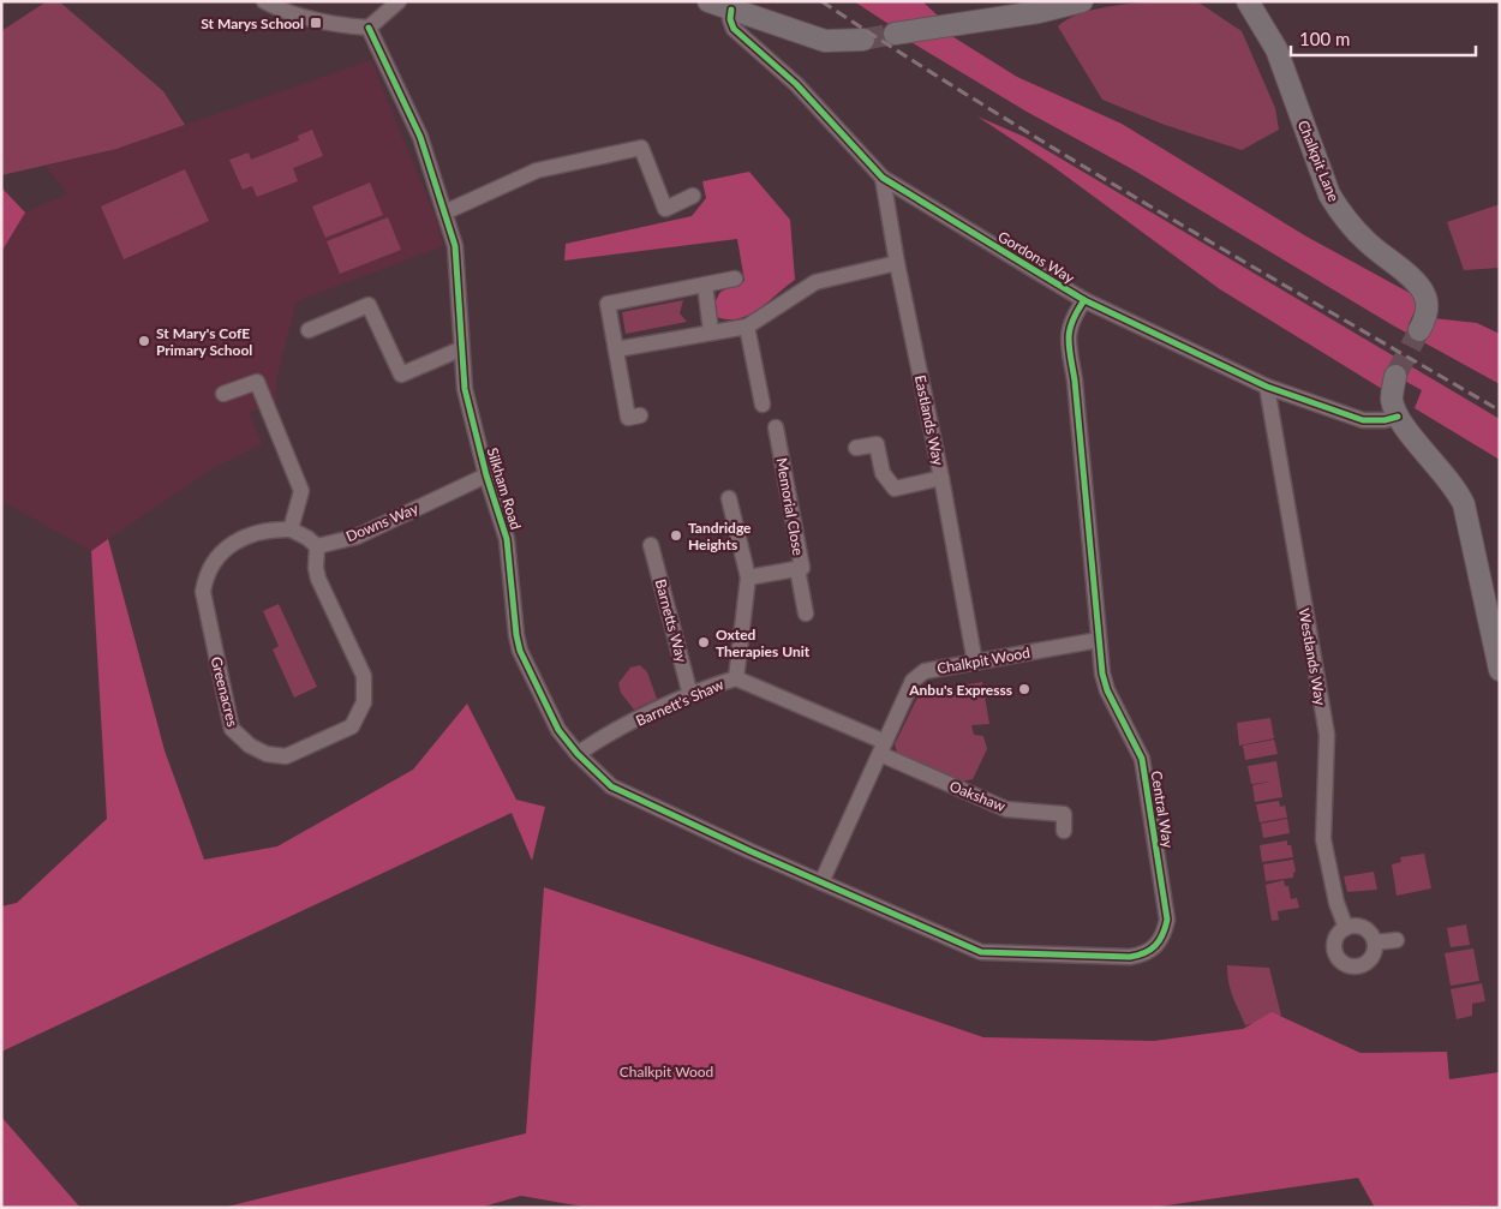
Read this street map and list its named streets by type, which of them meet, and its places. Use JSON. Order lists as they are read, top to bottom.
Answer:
{
  "streets": {
    "street": [
      "Chalkpit Lane",
      "Gordons Way",
      "Eastlands Way",
      "Silkham Road",
      "Memorial Close",
      "Downs Way",
      "Barnetts Way",
      "Westlands Way",
      "Chalkpit Wood",
      "Greenacres",
      "Barnett's Shaw",
      "Oakshaw",
      "Central Way"
    ]
  },
  "crossings": [
    ["Gordons Way", "Eastlands Way"],
    ["Gordons Way", "Westlands Way"],
    ["Gordons Way", "Central Way"],
    ["Eastlands Way", "Chalkpit Wood"],
    ["Silkham Road", "Downs Way"],
    ["Silkham Road", "Chalkpit Wood"],
    ["Silkham Road", "Barnett's Shaw"],
    ["Silkham Road", "Central Way"],
    ["Downs Way", "Greenacres"],
    ["Barnetts Way", "Barnett's Shaw"],
    ["Chalkpit Wood", "Barnett's Shaw"],
    ["Chalkpit Wood", "Oakshaw"],
    ["Chalkpit Wood", "Central Way"],
    ["Barnett's Shaw", "Oakshaw"]
  ],
  "parks": ["Chalkpit Wood"],
  "places": {
    "transit": ["St Marys School"],
    "other": [
      "St Mary's CofE Primary School",
      "Tandridge Heights",
      "Oxted Therapies Unit",
      "Anbu's Expresss"
    ]
  },
  "scale_bar": "100 m"
}
